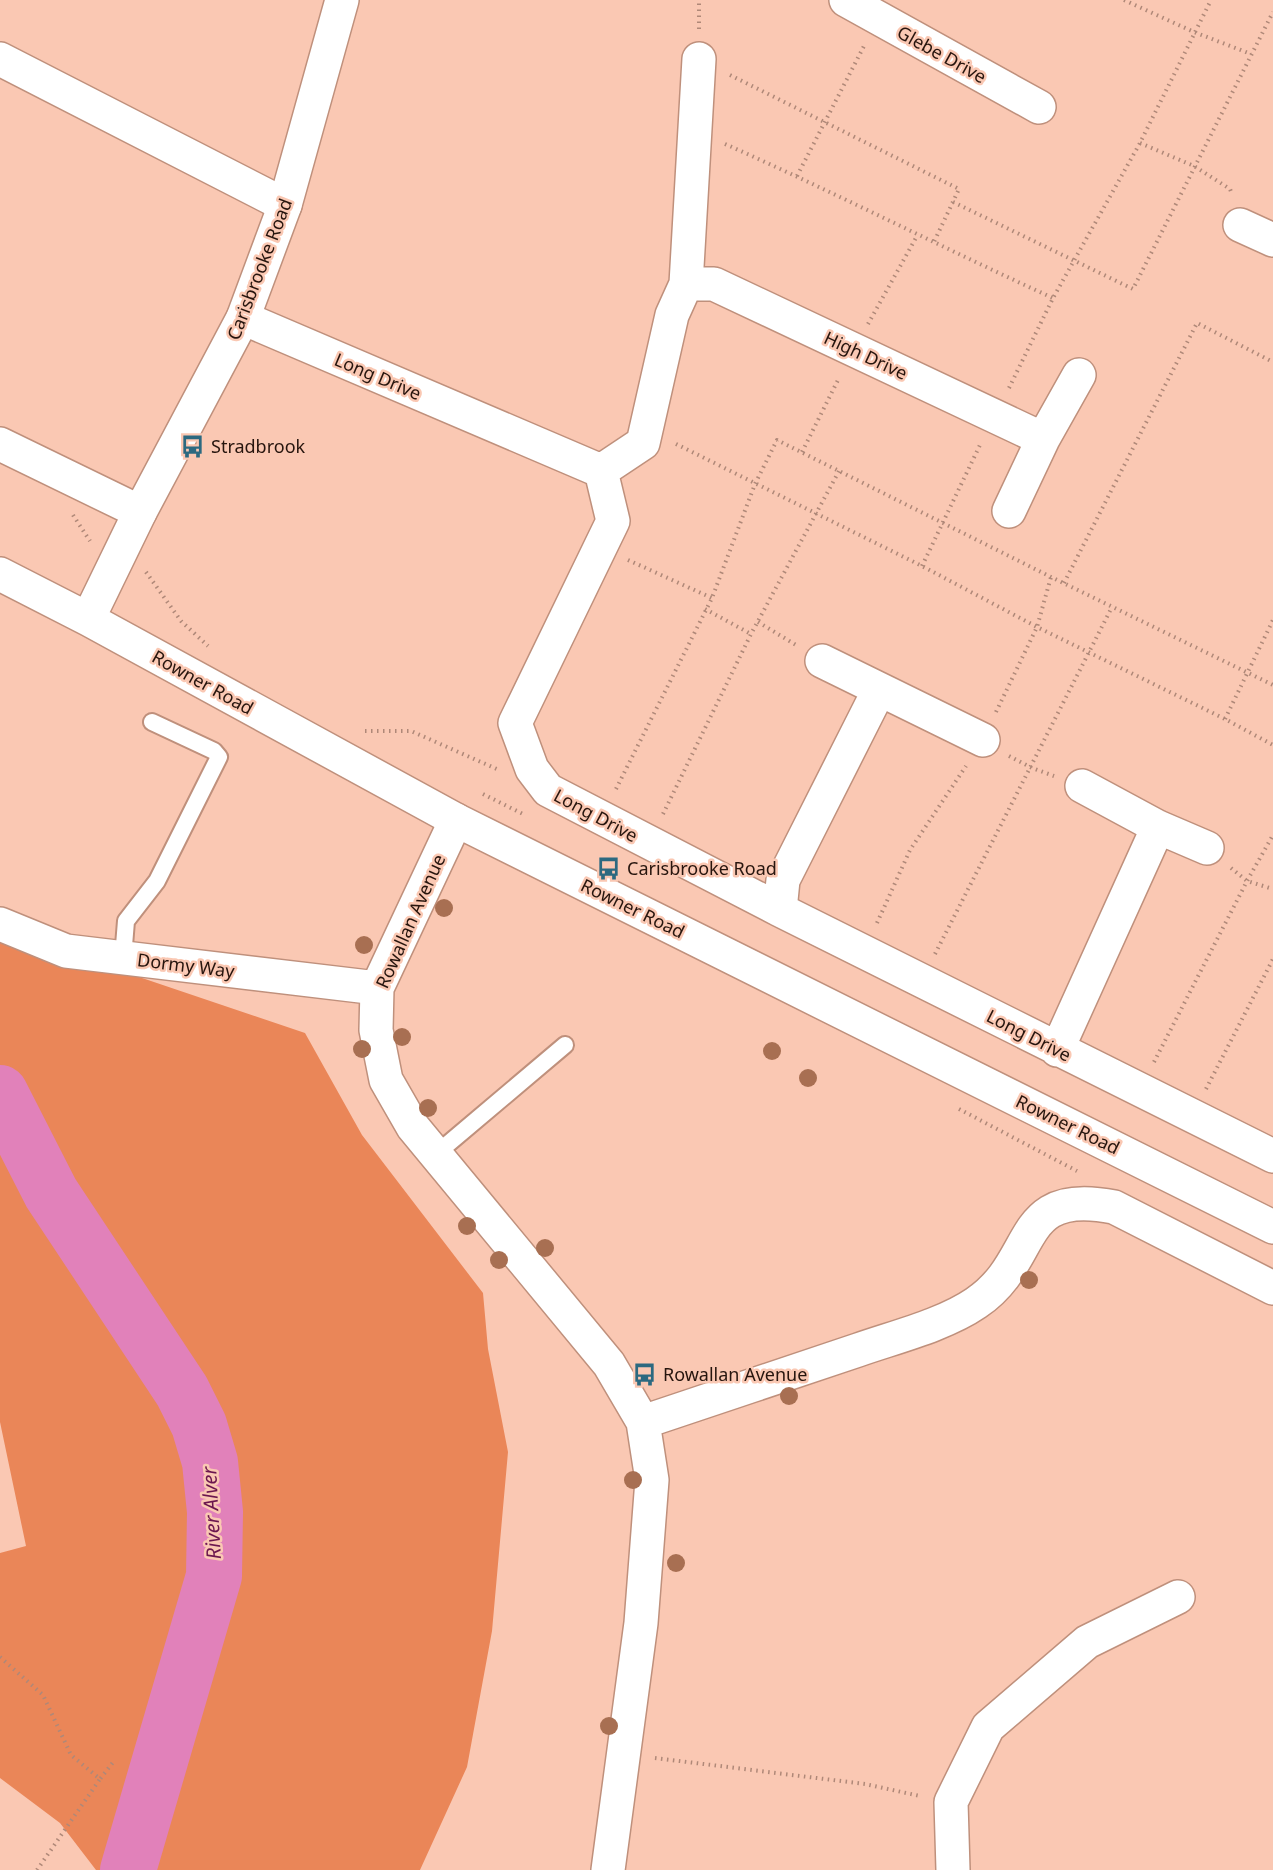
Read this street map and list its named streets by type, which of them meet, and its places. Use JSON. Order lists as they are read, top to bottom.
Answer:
{
  "streets": {
    "street": [
      "Glebe Drive",
      "Carisbrooke Road",
      "High Drive",
      "Long Drive",
      "Rowner Road",
      "Rowallan Avenue",
      "Dormy Way"
    ]
  },
  "crossings": [
    ["Carisbrooke Road", "Long Drive"],
    ["Carisbrooke Road", "Rowner Road"],
    ["Rowner Road", "Rowallan Avenue"],
    ["Rowallan Avenue", "Dormy Way"]
  ],
  "water": ["River Alver"],
  "places": {
    "bus stop": ["Stradbrook", "Carisbrooke Road", "Rowallan Avenue"]
  }
}
